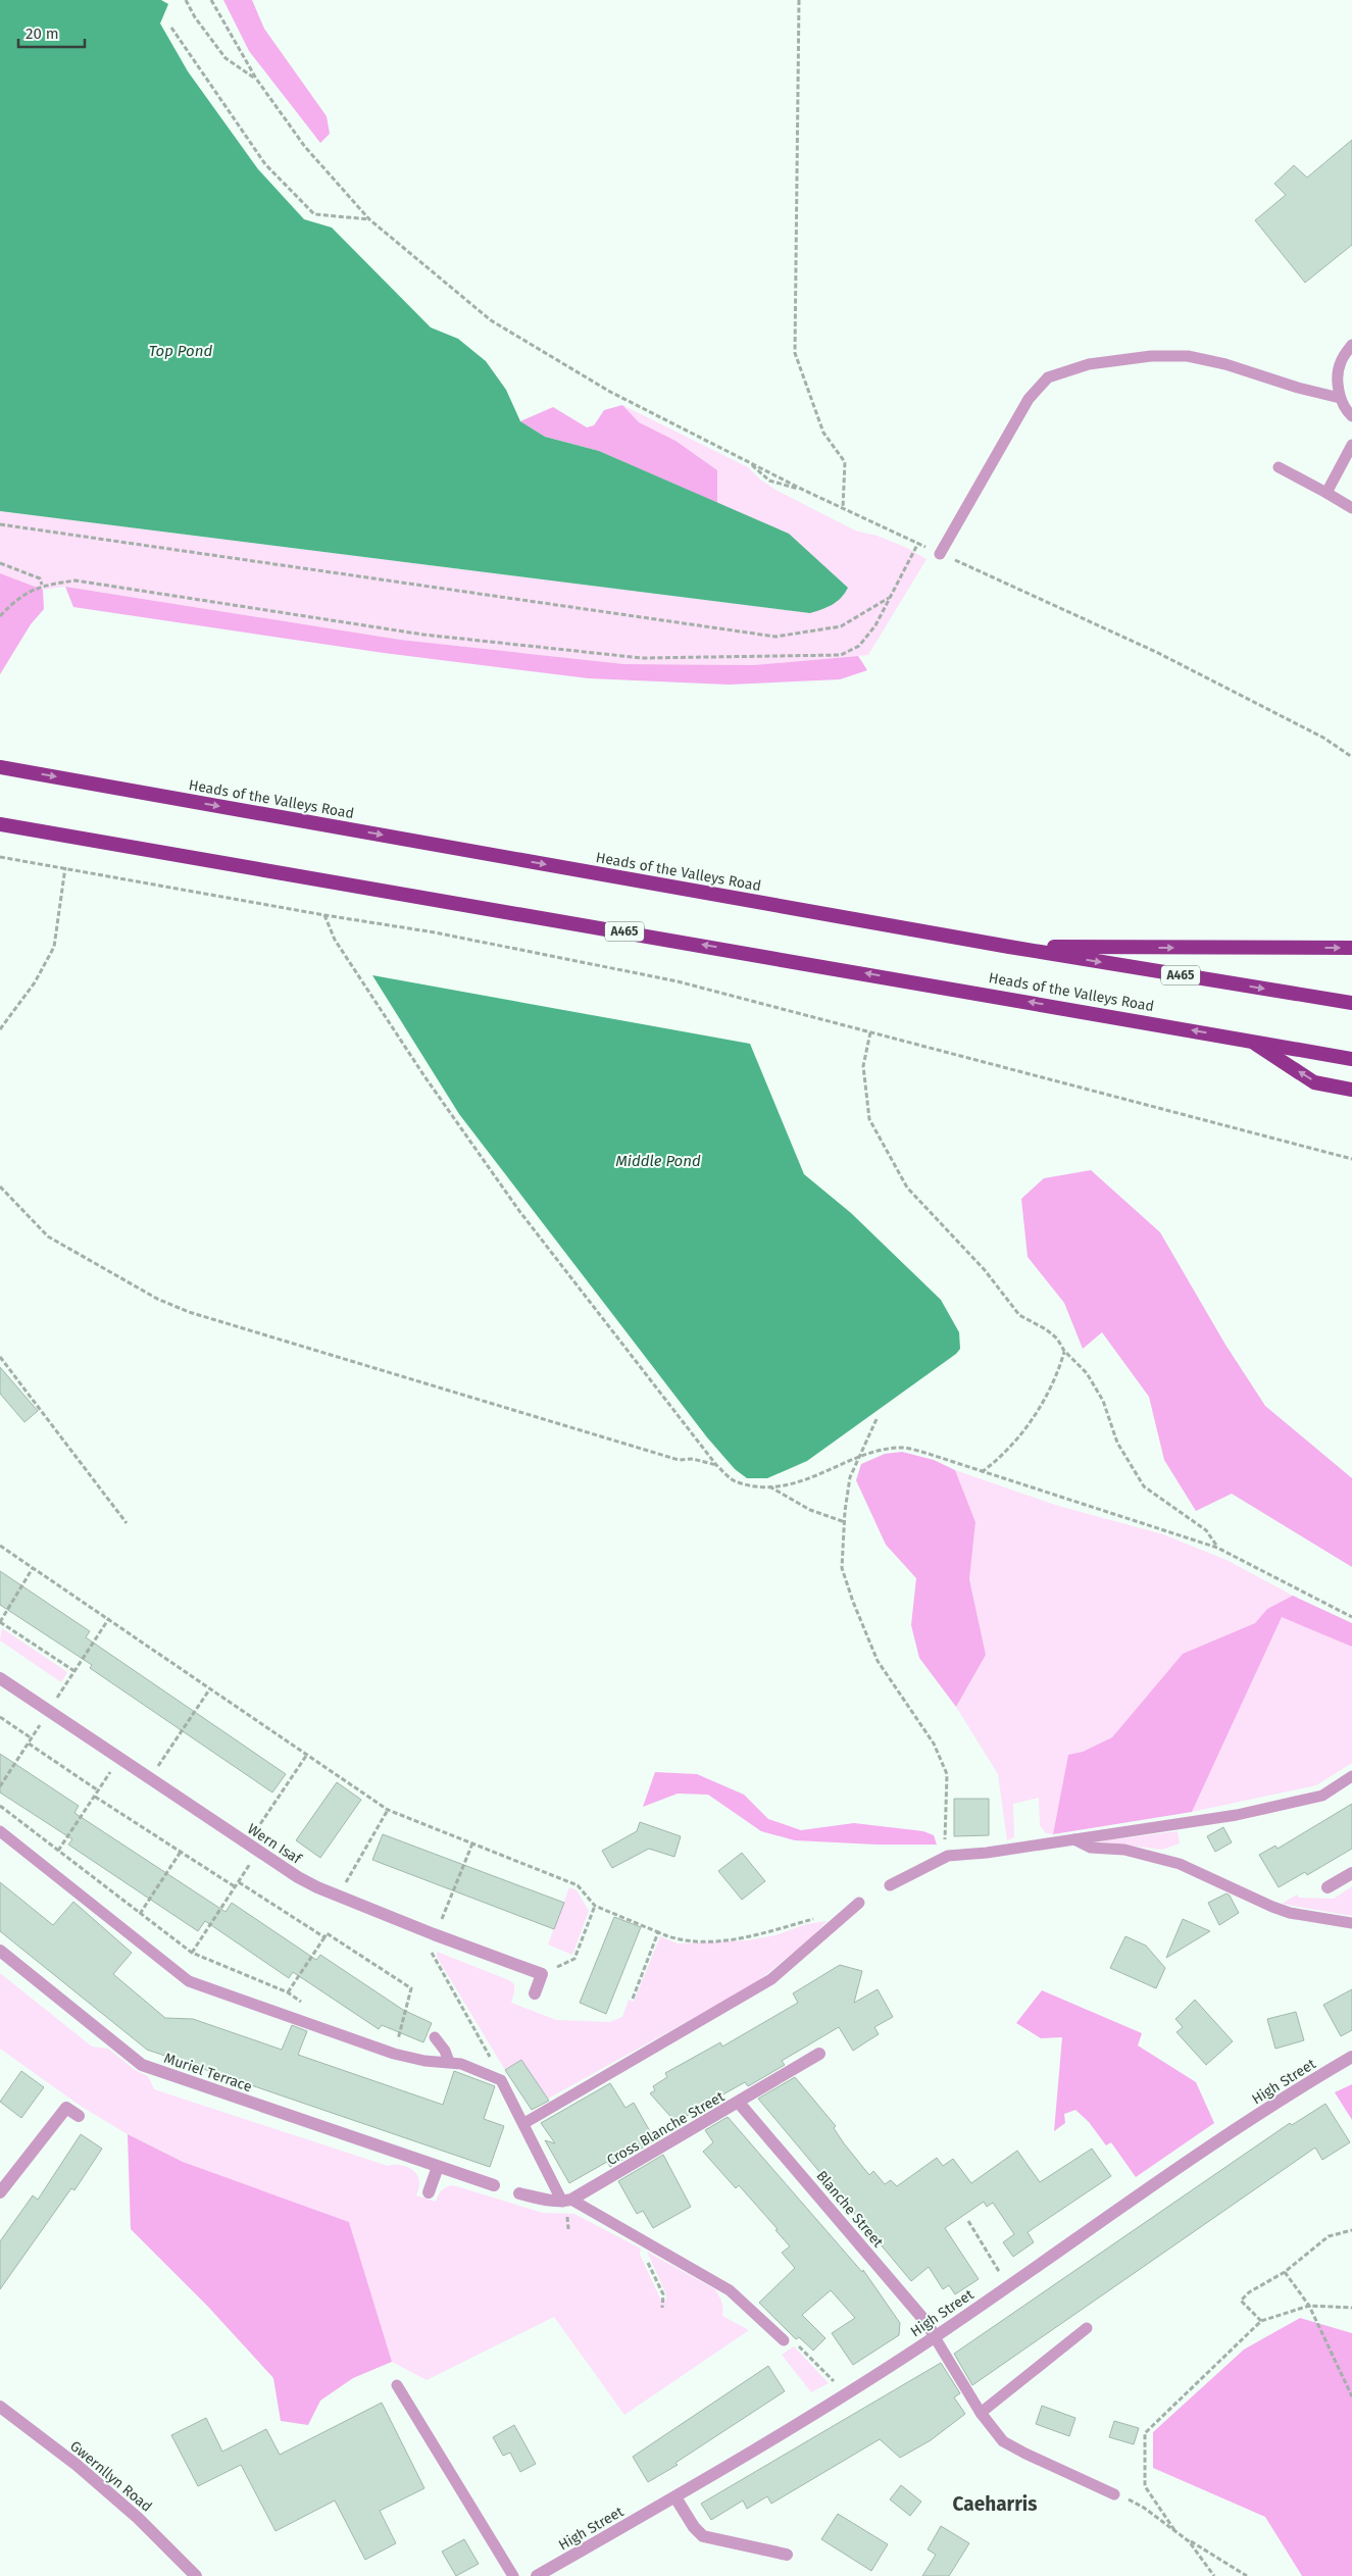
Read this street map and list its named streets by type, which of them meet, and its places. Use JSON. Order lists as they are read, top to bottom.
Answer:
{
  "streets": {
    "highway": ["Heads of the Valleys Road", "A465"],
    "street": [
      "Wern Isaf",
      "Muriel Terrace",
      "High Street",
      "Cross Blanche Street",
      "Blanche Street",
      "Gwernllyn Road"
    ]
  },
  "crossings": [
    ["High Street", "Blanche Street"],
    ["Cross Blanche Street", "Blanche Street"]
  ],
  "districts": ["Caeharris"],
  "water": ["Top Pond", "Middle Pond"],
  "scale_bar": "20 m"
}
